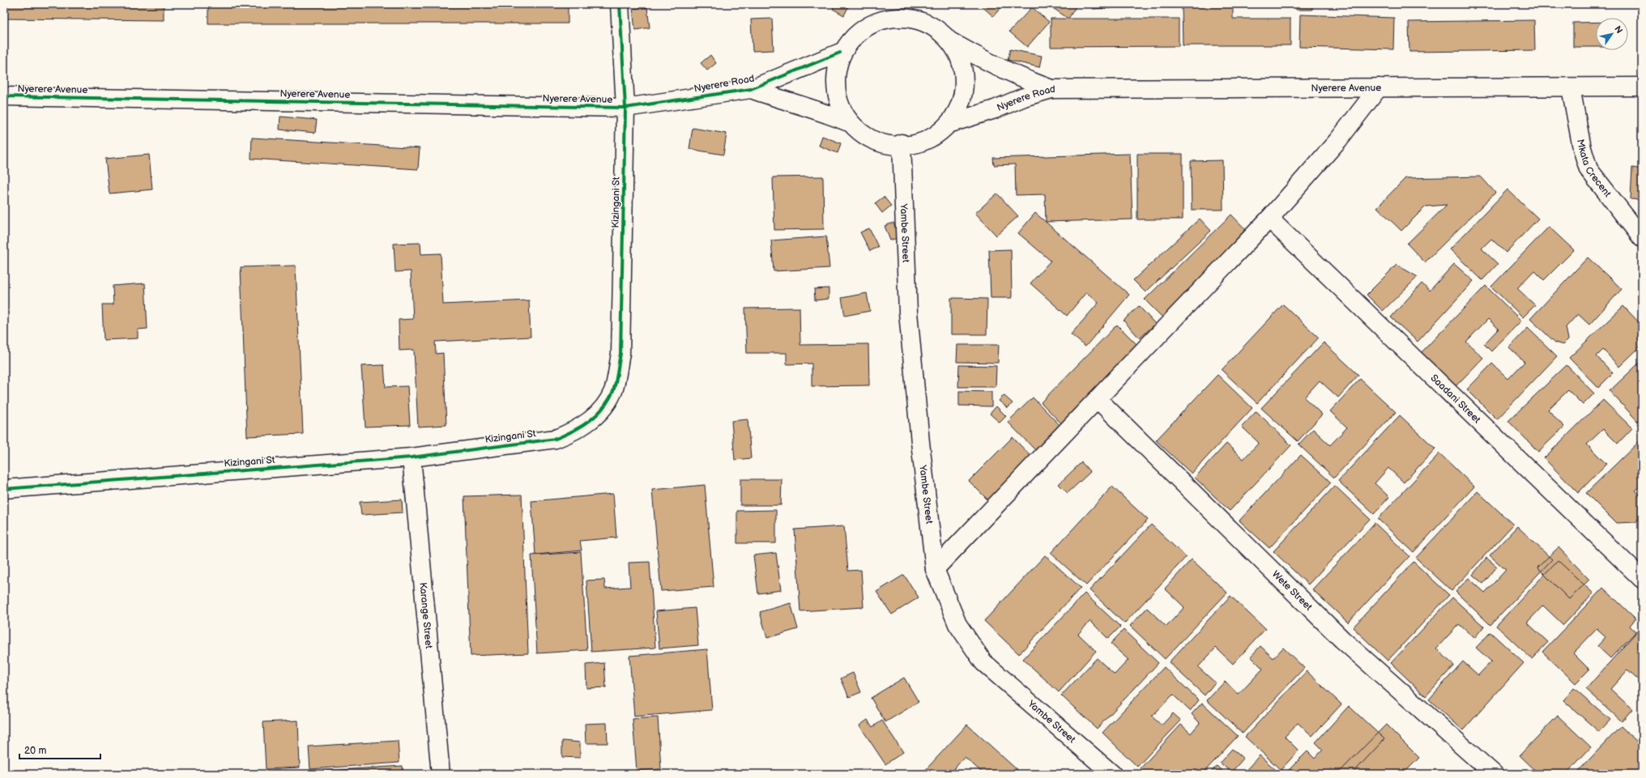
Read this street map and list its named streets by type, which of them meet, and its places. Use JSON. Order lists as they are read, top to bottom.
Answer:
{
  "streets": {
    "street": [
      "Nyerere Road",
      "Nyerere Avenue",
      "Mkata Crecent",
      "Kizingani St",
      "Yambe Street",
      "Saadani Street",
      "Wete Street",
      "Karange Street"
    ]
  },
  "crossings": [
    ["Nyerere Road", "Nyerere Avenue"],
    ["Nyerere Road", "Kizingani St"],
    ["Nyerere Avenue", "Mkata Crecent"],
    ["Nyerere Avenue", "Kizingani St"],
    ["Kizingani St", "Karange Street"]
  ],
  "scale_bar": "20 m",
  "north": "top right"
}
